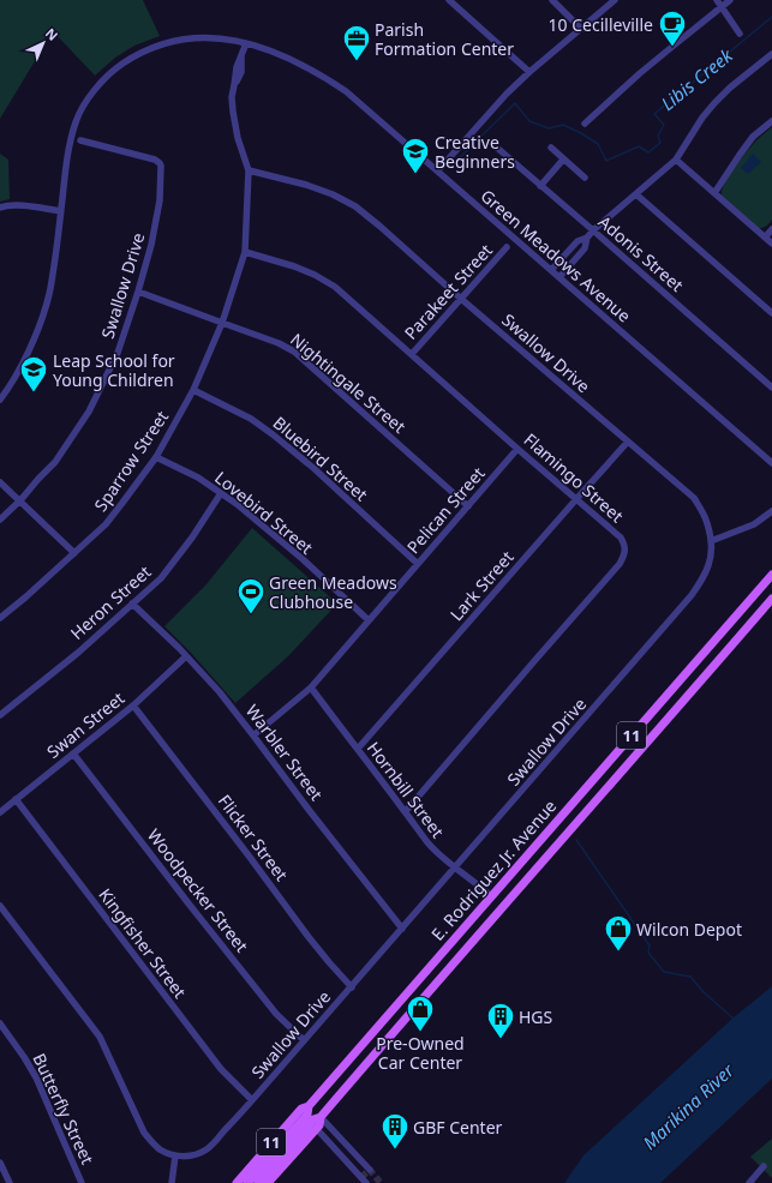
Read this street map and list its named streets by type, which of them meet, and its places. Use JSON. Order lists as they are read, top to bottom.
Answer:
{
  "streets": {
    "main road": ["11", "E. Rodriguez Jr. Avenue"],
    "street": [
      "Adonis Street",
      "Green Meadows Avenue",
      "Swallow Drive",
      "Parakeet Street",
      "Nightingale Street",
      "Bluebird Street",
      "Sparrow Street",
      "Flamingo Street",
      "Pelican Street",
      "Lovebird Street",
      "Lark Street",
      "Heron Street",
      "Swan Street",
      "Warbler Street",
      "Hornbill Street",
      "Flicker Street",
      "Woodpecker Street",
      "Kingfisher Street",
      "Butterfly Street"
    ]
  },
  "crossings": [
    ["Green Meadows Avenue", "Sparrow Street"],
    ["Swallow Drive", "Parakeet Street"],
    ["Swallow Drive", "Nightingale Street"],
    ["Swallow Drive", "Sparrow Street"],
    ["Swallow Drive", "Lark Street"],
    ["Swallow Drive", "Warbler Street"],
    ["Swallow Drive", "Hornbill Street"],
    ["Swallow Drive", "Flicker Street"],
    ["Swallow Drive", "Woodpecker Street"],
    ["Swallow Drive", "Kingfisher Street"],
    ["Parakeet Street", "Flamingo Street"],
    ["Nightingale Street", "Sparrow Street"],
    ["Nightingale Street", "Pelican Street"],
    ["Bluebird Street", "Sparrow Street"],
    ["Bluebird Street", "Pelican Street"],
    ["Sparrow Street", "Flamingo Street"],
    ["Sparrow Street", "Lovebird Street"],
    ["Flamingo Street", "Pelican Street"],
    ["Flamingo Street", "Lark Street"],
    ["Flamingo Street", "Hornbill Street"],
    ["Pelican Street", "Lovebird Street"],
    ["Pelican Street", "Warbler Street"],
    ["Pelican Street", "Hornbill Street"],
    ["Lovebird Street", "Heron Street"],
    ["Lark Street", "Hornbill Street"],
    ["Heron Street", "Warbler Street"],
    ["Swan Street", "Warbler Street"],
    ["Swan Street", "Flicker Street"],
    ["Swan Street", "Woodpecker Street"],
    ["Swan Street", "Kingfisher Street"],
    ["11", "E. Rodriguez Jr. Avenue"],
    ["Hornbill Street", "E. Rodriguez Jr. Avenue"]
  ],
  "water": ["Libis Creek", "Marikina River"],
  "places": {
    "cafe": ["10 Cecilleville"],
    "office": ["Parish Formation Center"],
    "school or university": ["Creative Beginners", "Leap School for Young Children"],
    "sports": ["Green Meadows Clubhouse"],
    "shop": ["Wilcon Depot", "Pre-Owned Car Center"],
    "building": ["HGS", "GBF Center"]
  },
  "north": "top right"
}
